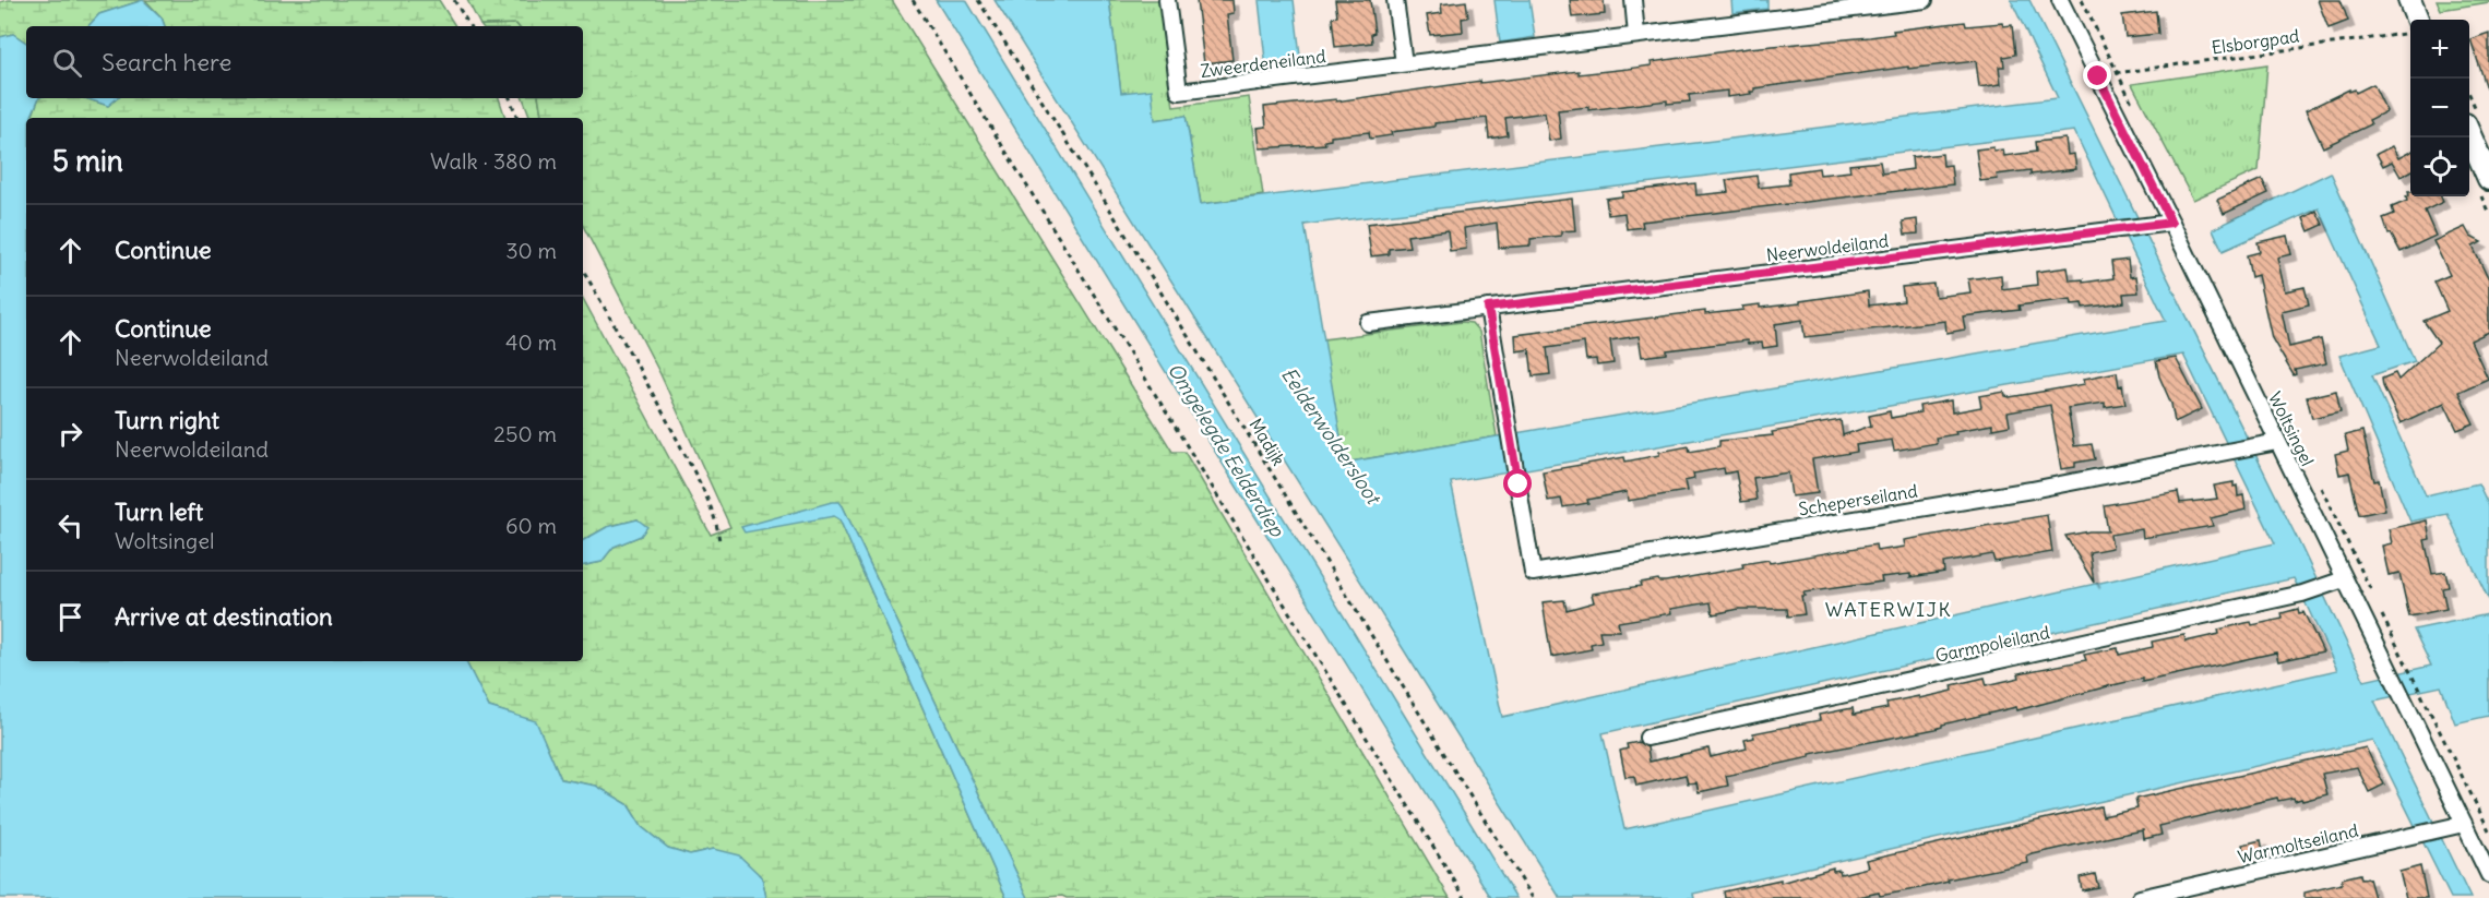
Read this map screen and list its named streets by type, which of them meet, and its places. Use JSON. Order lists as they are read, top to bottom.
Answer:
{
  "streets": {
    "street": [
      "Zweerdeneiland",
      "Neerwoldeiland",
      "Woltsingel",
      "Scheperseiland",
      "Garmpoleiland",
      "Warmoltseiland"
    ],
    "path": ["Elsborgpad", "Madijk"]
  },
  "crossings": [
    ["Elsborgpad", "Woltsingel"],
    ["Neerwoldeiland", "Woltsingel"],
    ["Neerwoldeiland", "Scheperseiland"],
    ["Woltsingel", "Scheperseiland"],
    ["Woltsingel", "Garmpoleiland"],
    ["Woltsingel", "Warmoltseiland"]
  ],
  "districts": ["WATERWIJK"],
  "water": ["Eelderwoldersloot", "Omgelegde Eelderdiep"],
  "page": {
    "map_buttons": ["+", "−"],
    "search": "Search here",
    "heading": ["5 min", "Walk · 380 m"],
    "list": [
      ["Continue", "30 m"],
      ["Continue", "Neerwoldeiland", "40 m"],
      ["Turn right", "Neerwoldeiland", "250 m"],
      ["Turn left", "Woltsingel", "60 m"],
      "Arrive at destination"
    ]
  }
}
